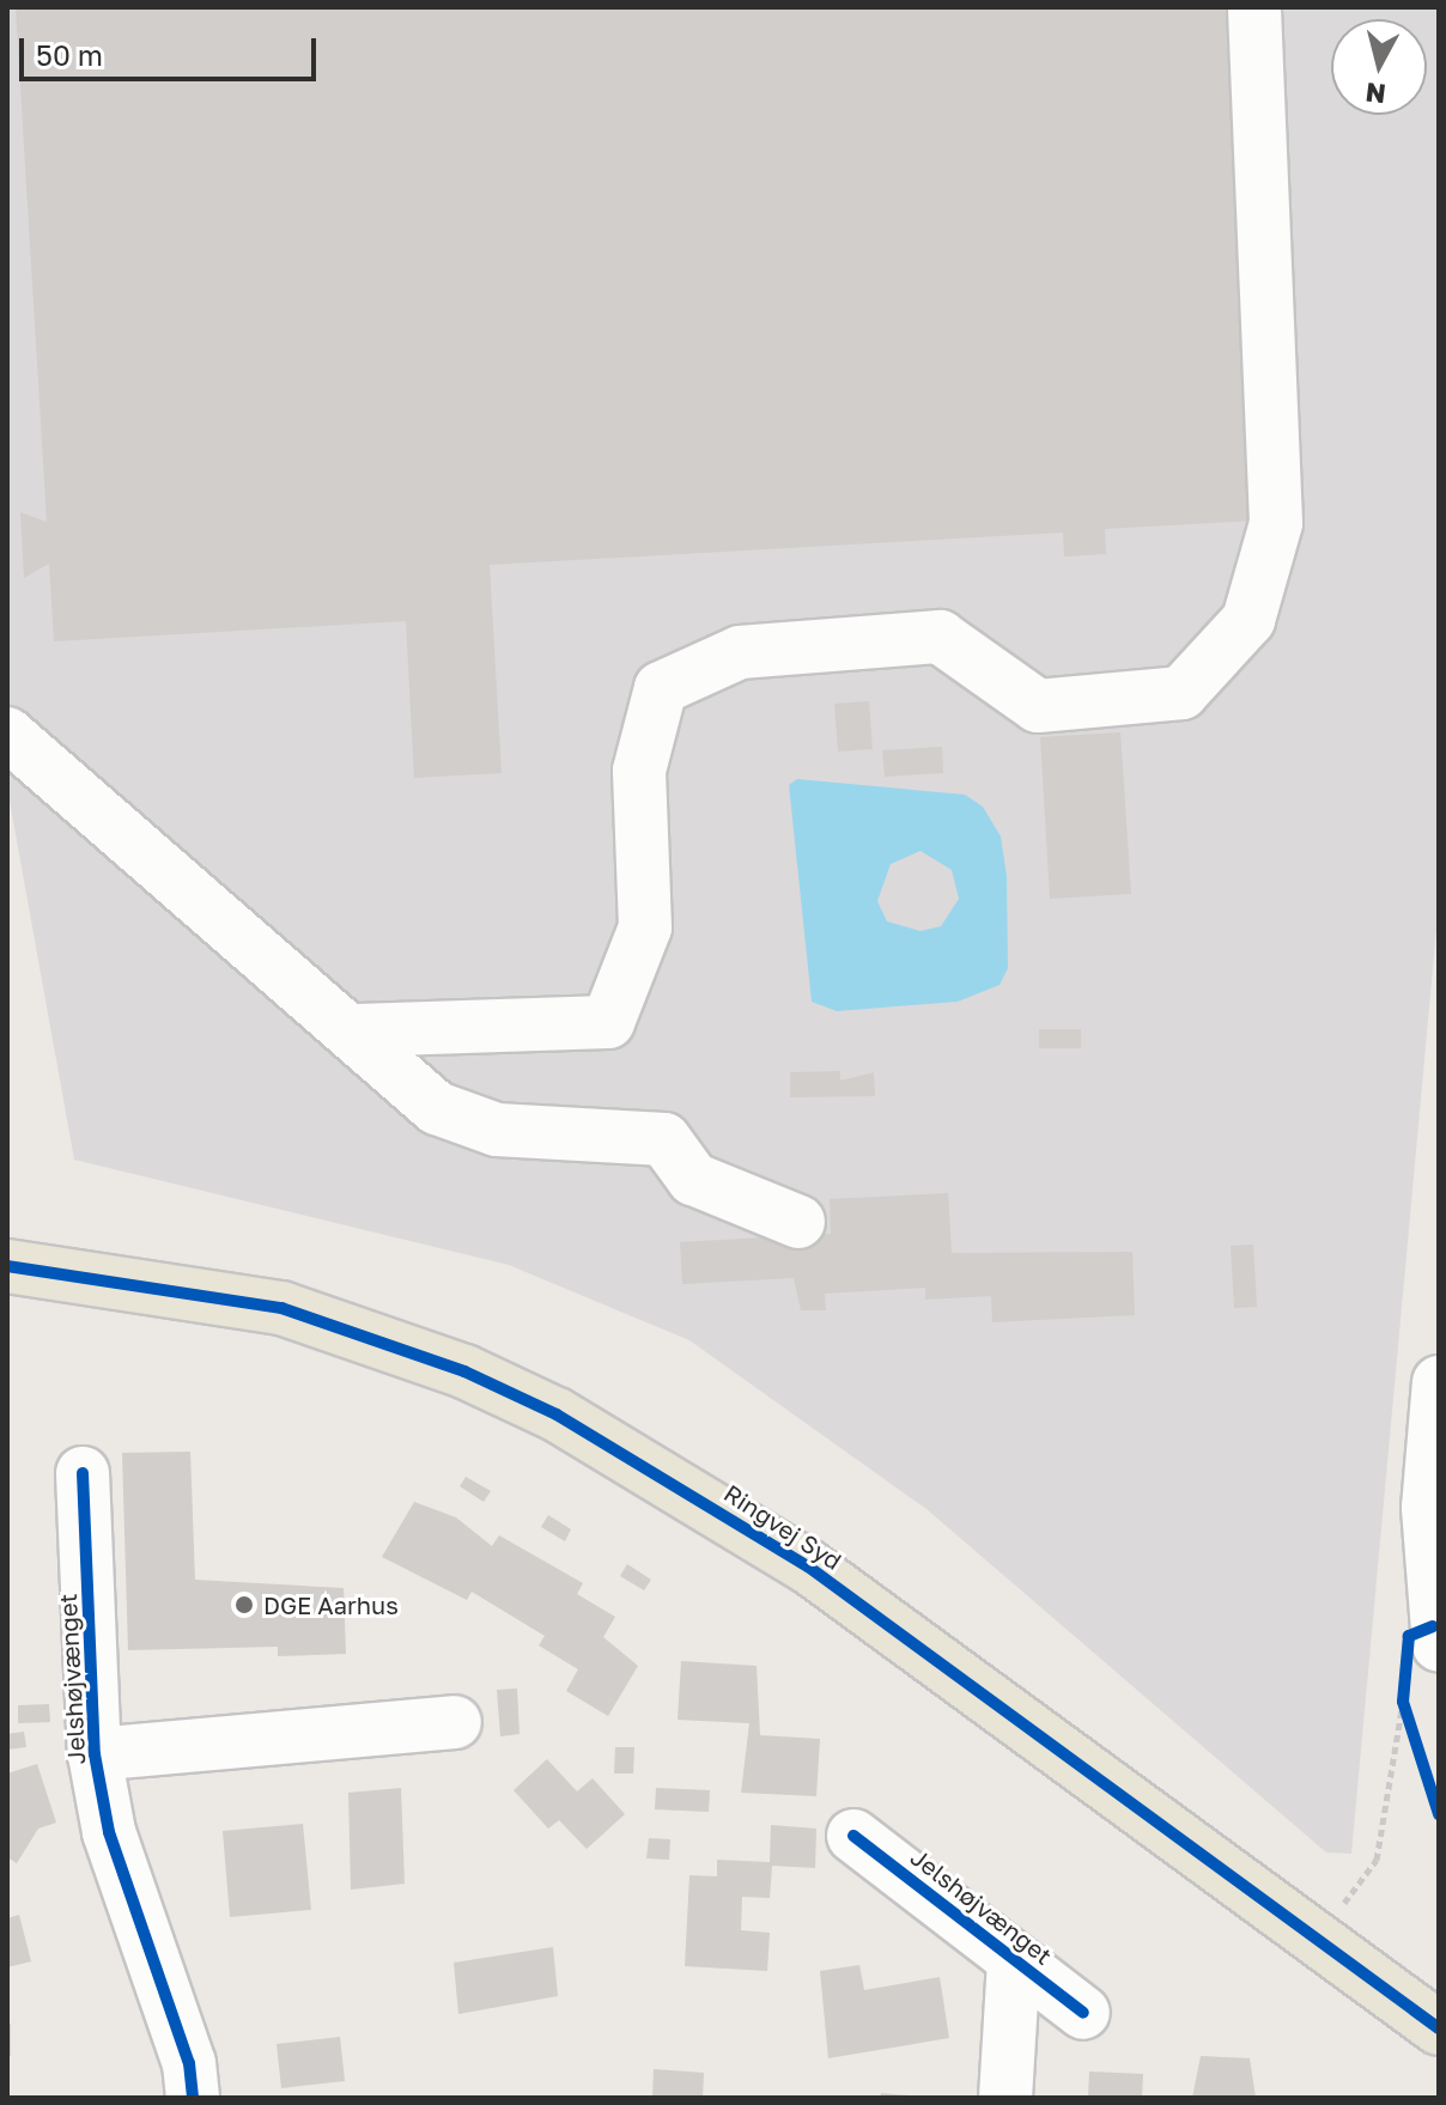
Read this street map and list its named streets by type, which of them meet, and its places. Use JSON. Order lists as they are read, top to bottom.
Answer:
{
  "streets": {
    "main road": ["Ringvej Syd"],
    "street": ["Jelshøjvænget"]
  },
  "places": ["DGE Aarhus"],
  "scale_bar": "50 m",
  "north": "bottom"
}
